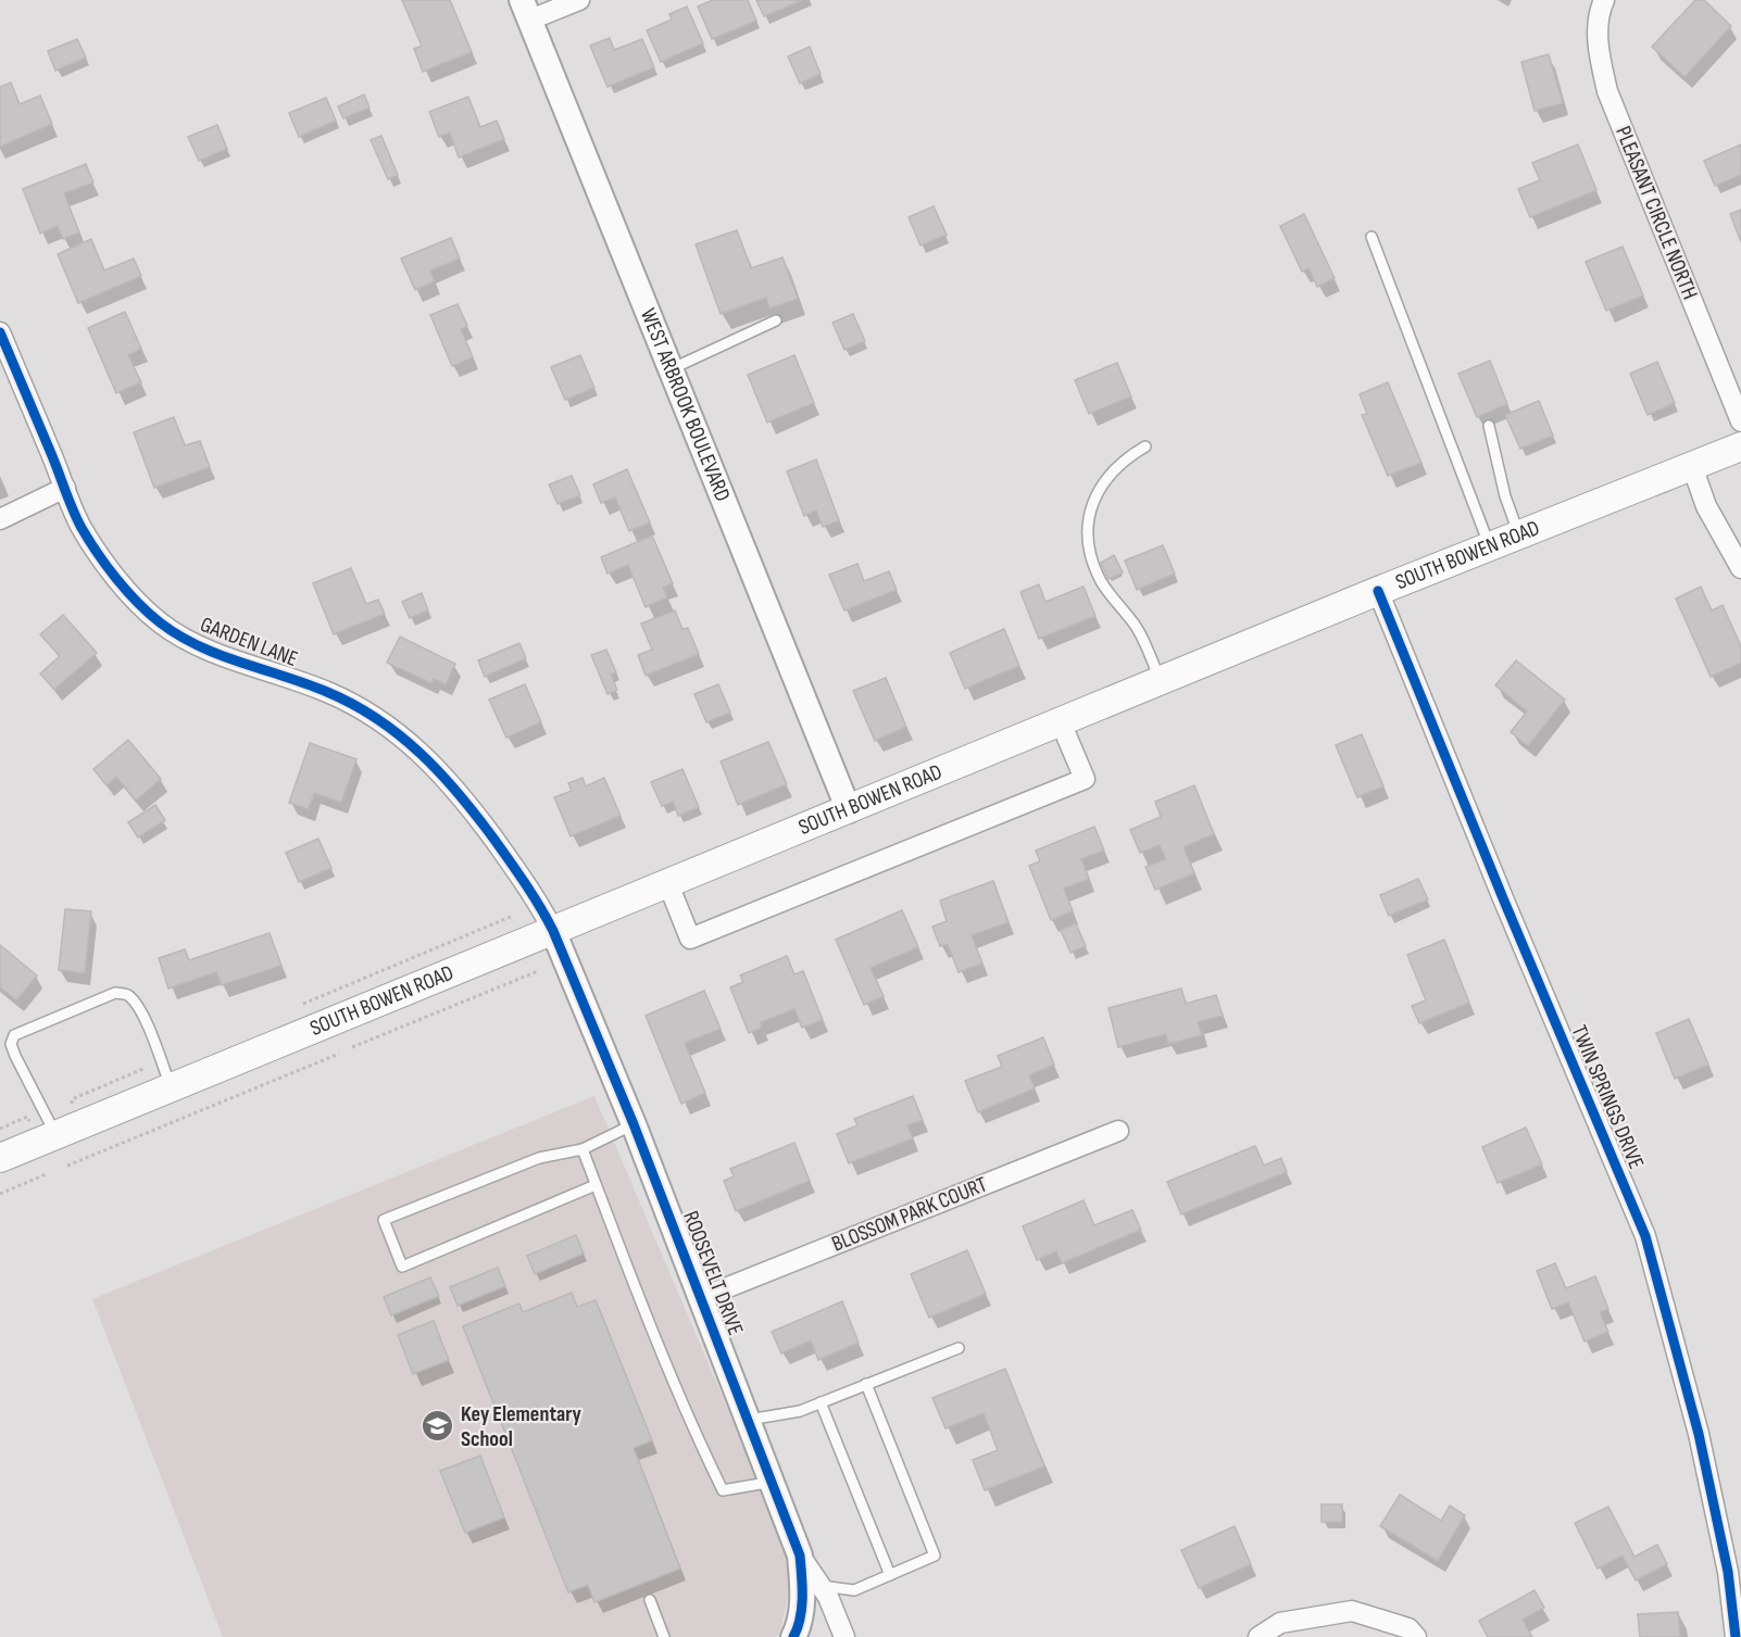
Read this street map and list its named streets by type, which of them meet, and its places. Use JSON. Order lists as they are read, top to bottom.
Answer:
{
  "streets": {
    "main road": ["SOUTH BOWEN ROAD"],
    "street": [
      "PLEASANT CIRCLE NORTH",
      "WEST ARBROOK BOULEVARD",
      "GARDEN LANE",
      "TWIN SPRINGS DRIVE",
      "BLOSSOM PARK COURT",
      "ROOSEVELT DRIVE"
    ]
  },
  "crossings": [
    ["WEST ARBROOK BOULEVARD", "SOUTH BOWEN ROAD"],
    ["SOUTH BOWEN ROAD", "GARDEN LANE"],
    ["SOUTH BOWEN ROAD", "TWIN SPRINGS DRIVE"],
    ["SOUTH BOWEN ROAD", "ROOSEVELT DRIVE"],
    ["GARDEN LANE", "ROOSEVELT DRIVE"],
    ["BLOSSOM PARK COURT", "ROOSEVELT DRIVE"]
  ],
  "places": {
    "school or university": ["Key Elementary School"]
  }
}
